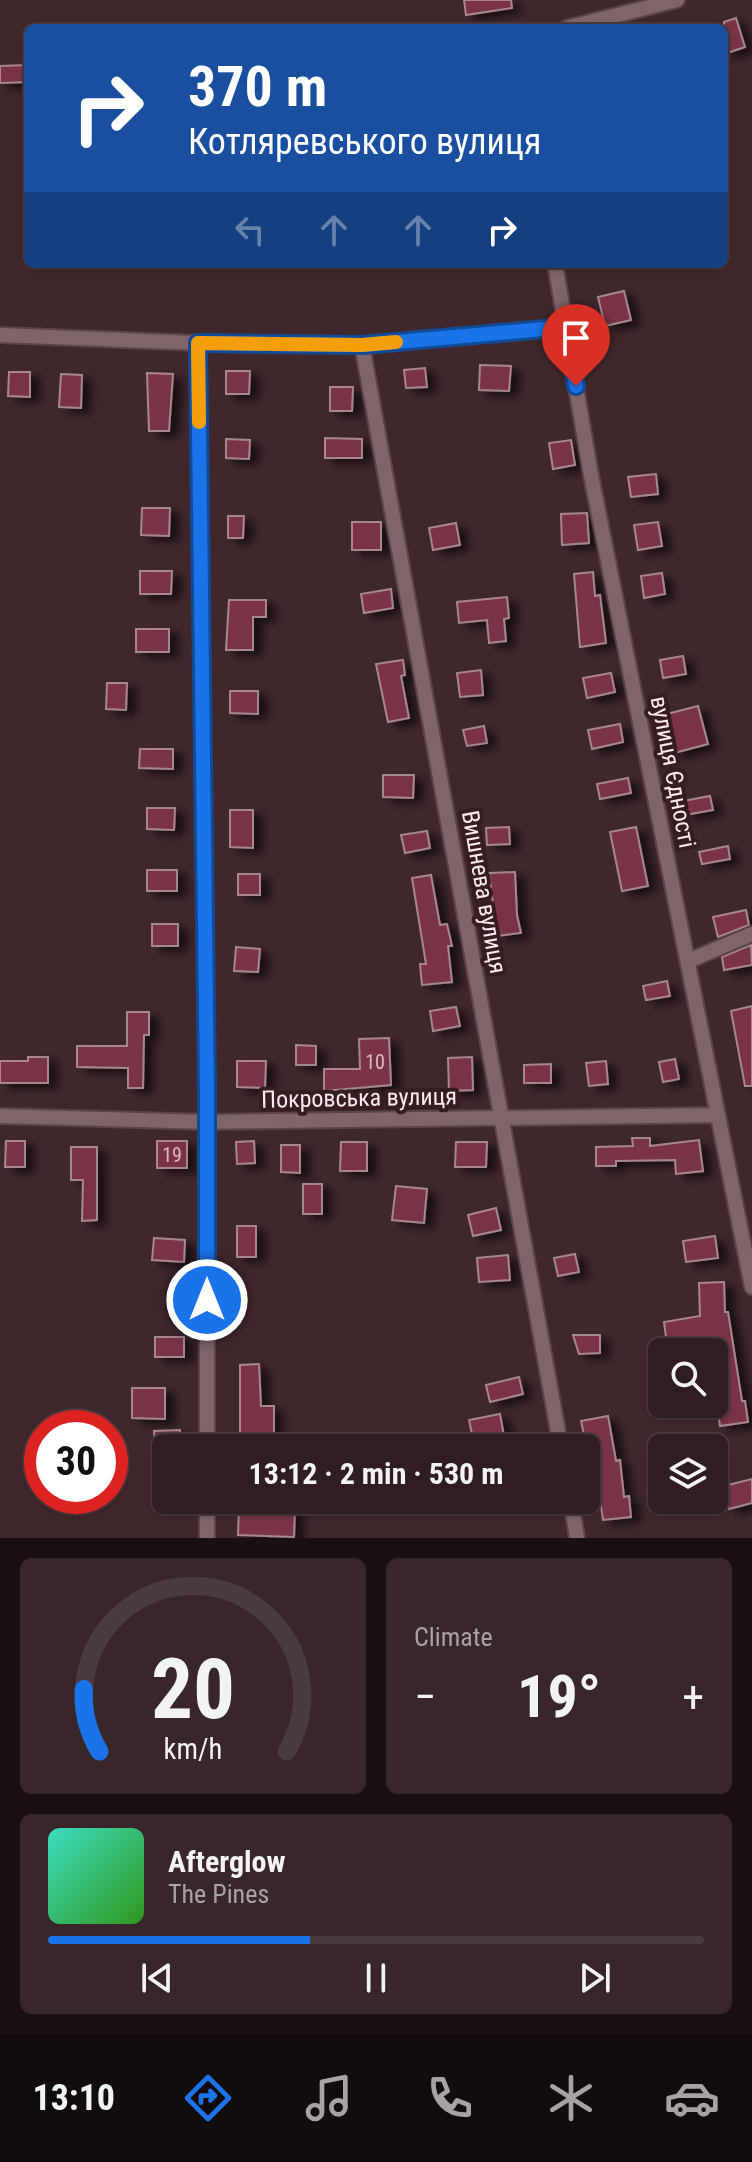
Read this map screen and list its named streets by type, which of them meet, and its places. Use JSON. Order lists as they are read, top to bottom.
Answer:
{
  "streets": {
    "street": ["вулиця Єдності", "Вишнева вулиця", "Покровська вулиця"]
  },
  "crossings": [
    ["вулиця Єдності", "Покровська вулиця"],
    ["Вишнева вулиця", "Покровська вулиця"]
  ],
  "house_numbers": ["10", "19"],
  "page": {
    "turn": ["370 m", "Котляревського вулиця"],
    "limit": "30",
    "trip": "13:12 · 2 min · 530 m",
    "tile": "Climate",
    "heat": ["−", "19°", "+"],
    "song": ["Afterglow", "The Pines"],
    "tabs": "13:10",
    "gauge": ["20", "km/h"]
  }
}
